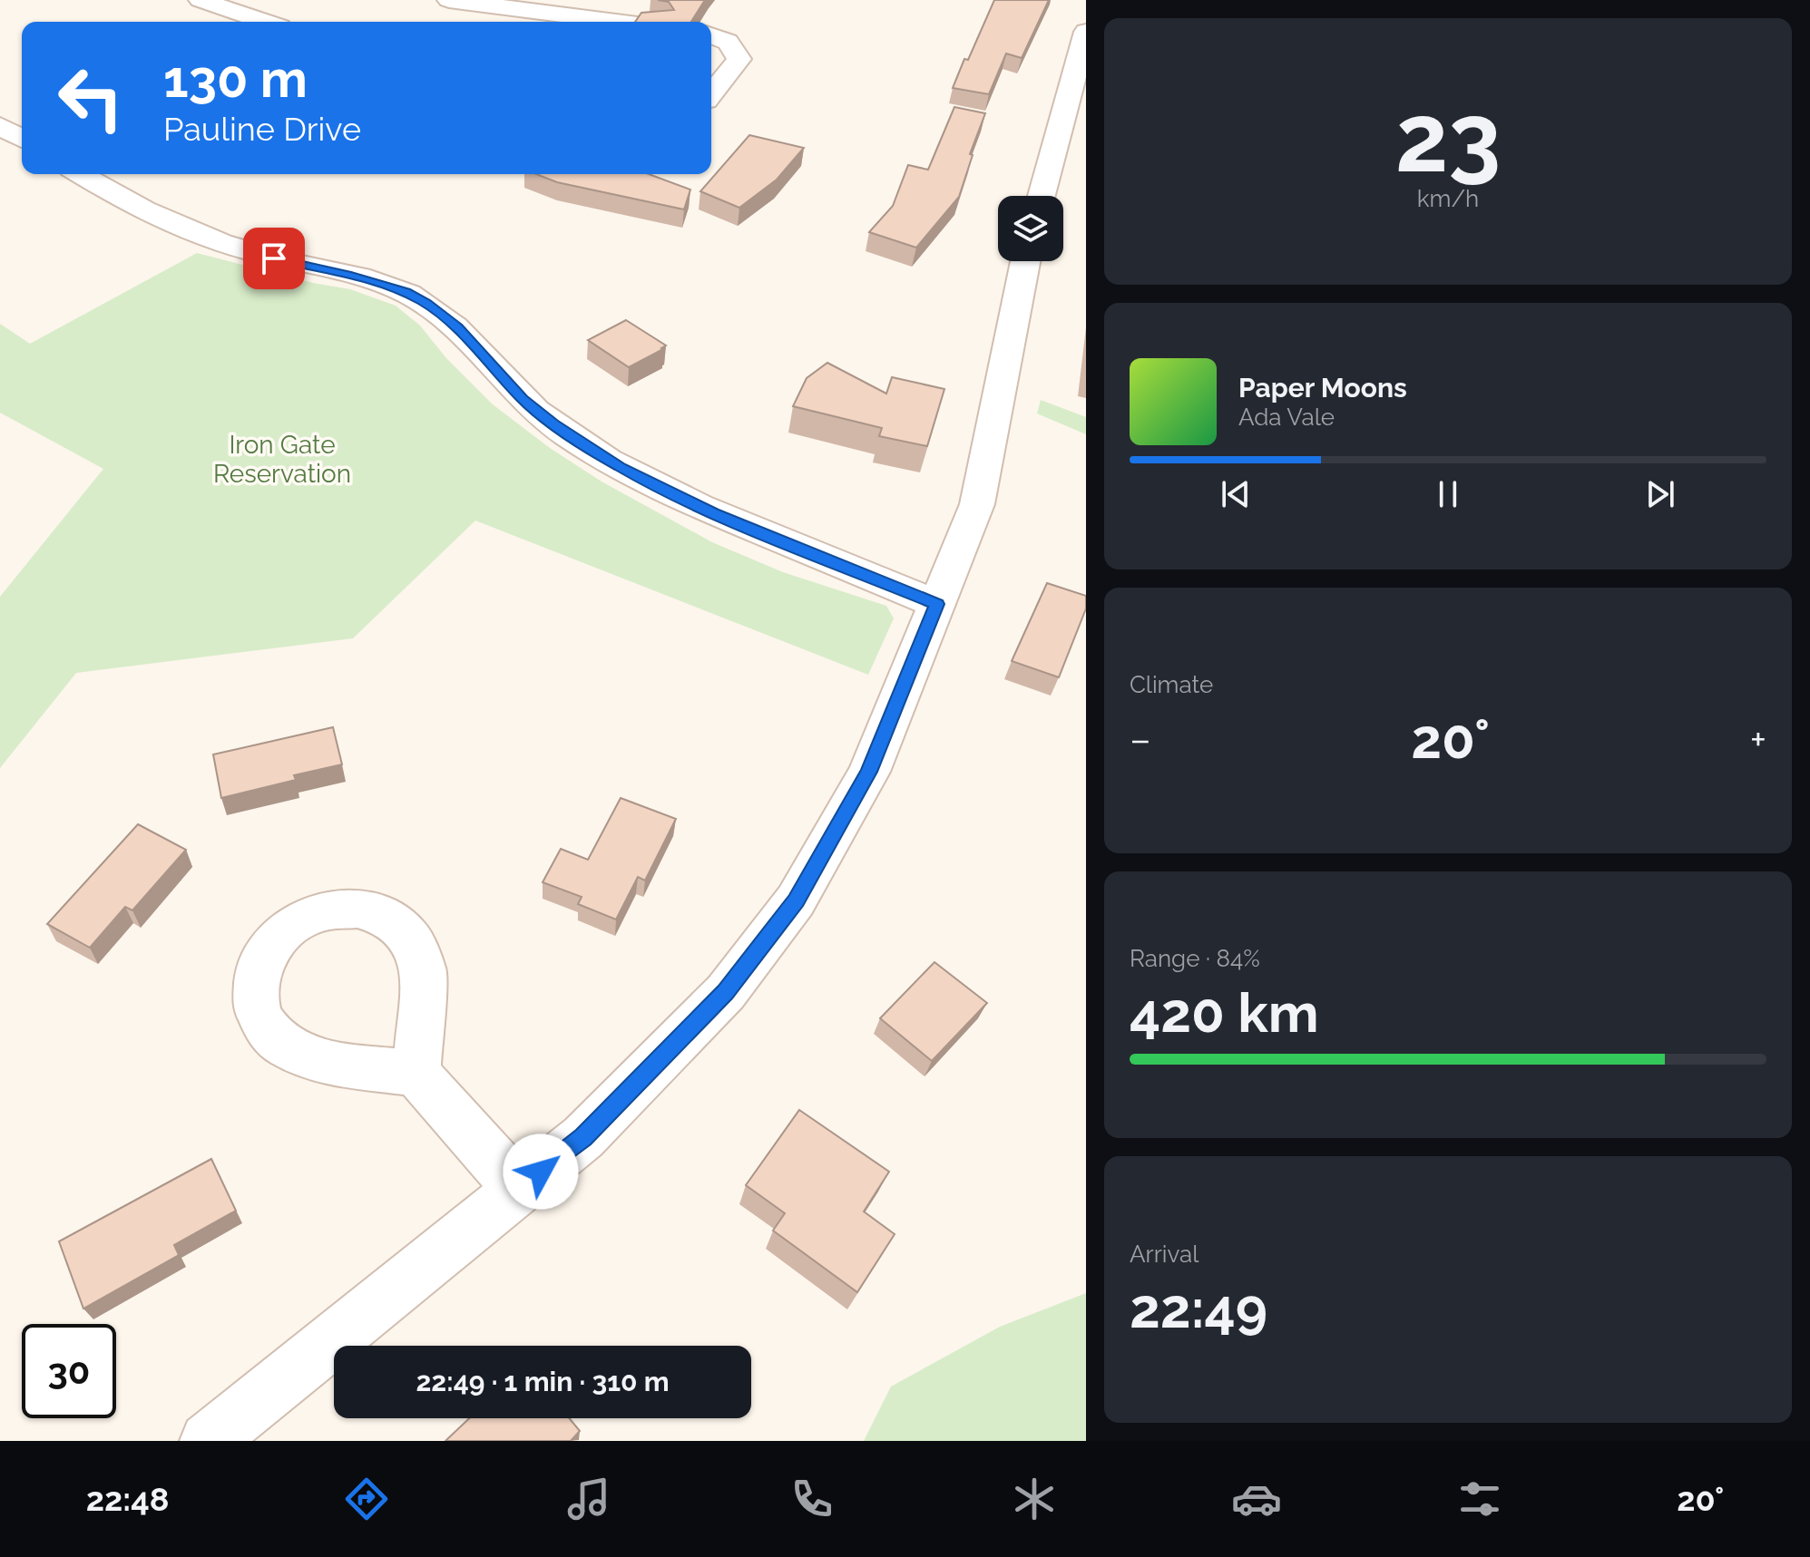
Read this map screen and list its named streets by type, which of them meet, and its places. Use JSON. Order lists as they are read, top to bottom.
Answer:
{
  "parks": ["Iron Gate Reservation"],
  "page": {
    "tile": [
      ["23", "km/h"],
      "Climate",
      ["Range · 84%", "420 km"],
      ["Arrival", "22:49"]
    ],
    "turn": ["130 m", "Pauline Drive"],
    "song": ["Paper Moons", "Ada Vale"],
    "heat": ["−", "20°", "+"],
    "limit": "30",
    "trip": "22:49 · 1 min · 310 m",
    "tabs": ["22:48", "20°"]
  }
}
